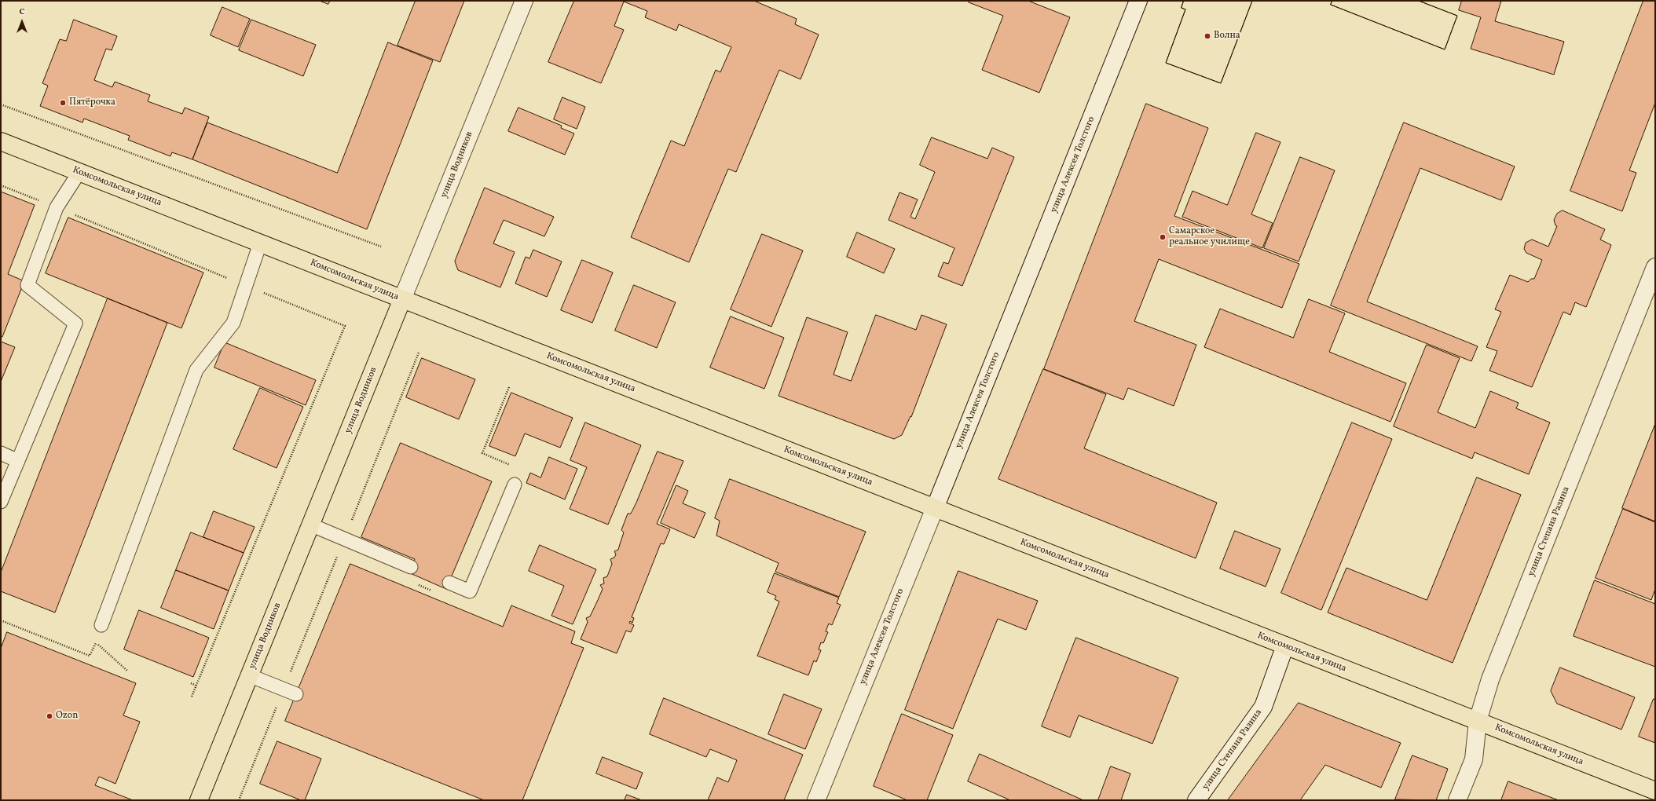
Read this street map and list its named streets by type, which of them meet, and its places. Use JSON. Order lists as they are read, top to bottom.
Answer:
{
  "streets": {
    "main road": ["улица Водников", "Комсомольская улица"],
    "street": ["улица Алексея Толстого", "улица Степана Разина"]
  },
  "crossings": [
    ["улица Водников", "Комсомольская улица"],
    ["улица Алексея Толстого", "Комсомольская улица"],
    ["Комсомольская улица", "улица Степана Разина"]
  ],
  "places": [
    "Волна",
    "Пятёрочка",
    "Самарское реальное училище",
    "Ozon"
  ],
  "north": "top"
}
